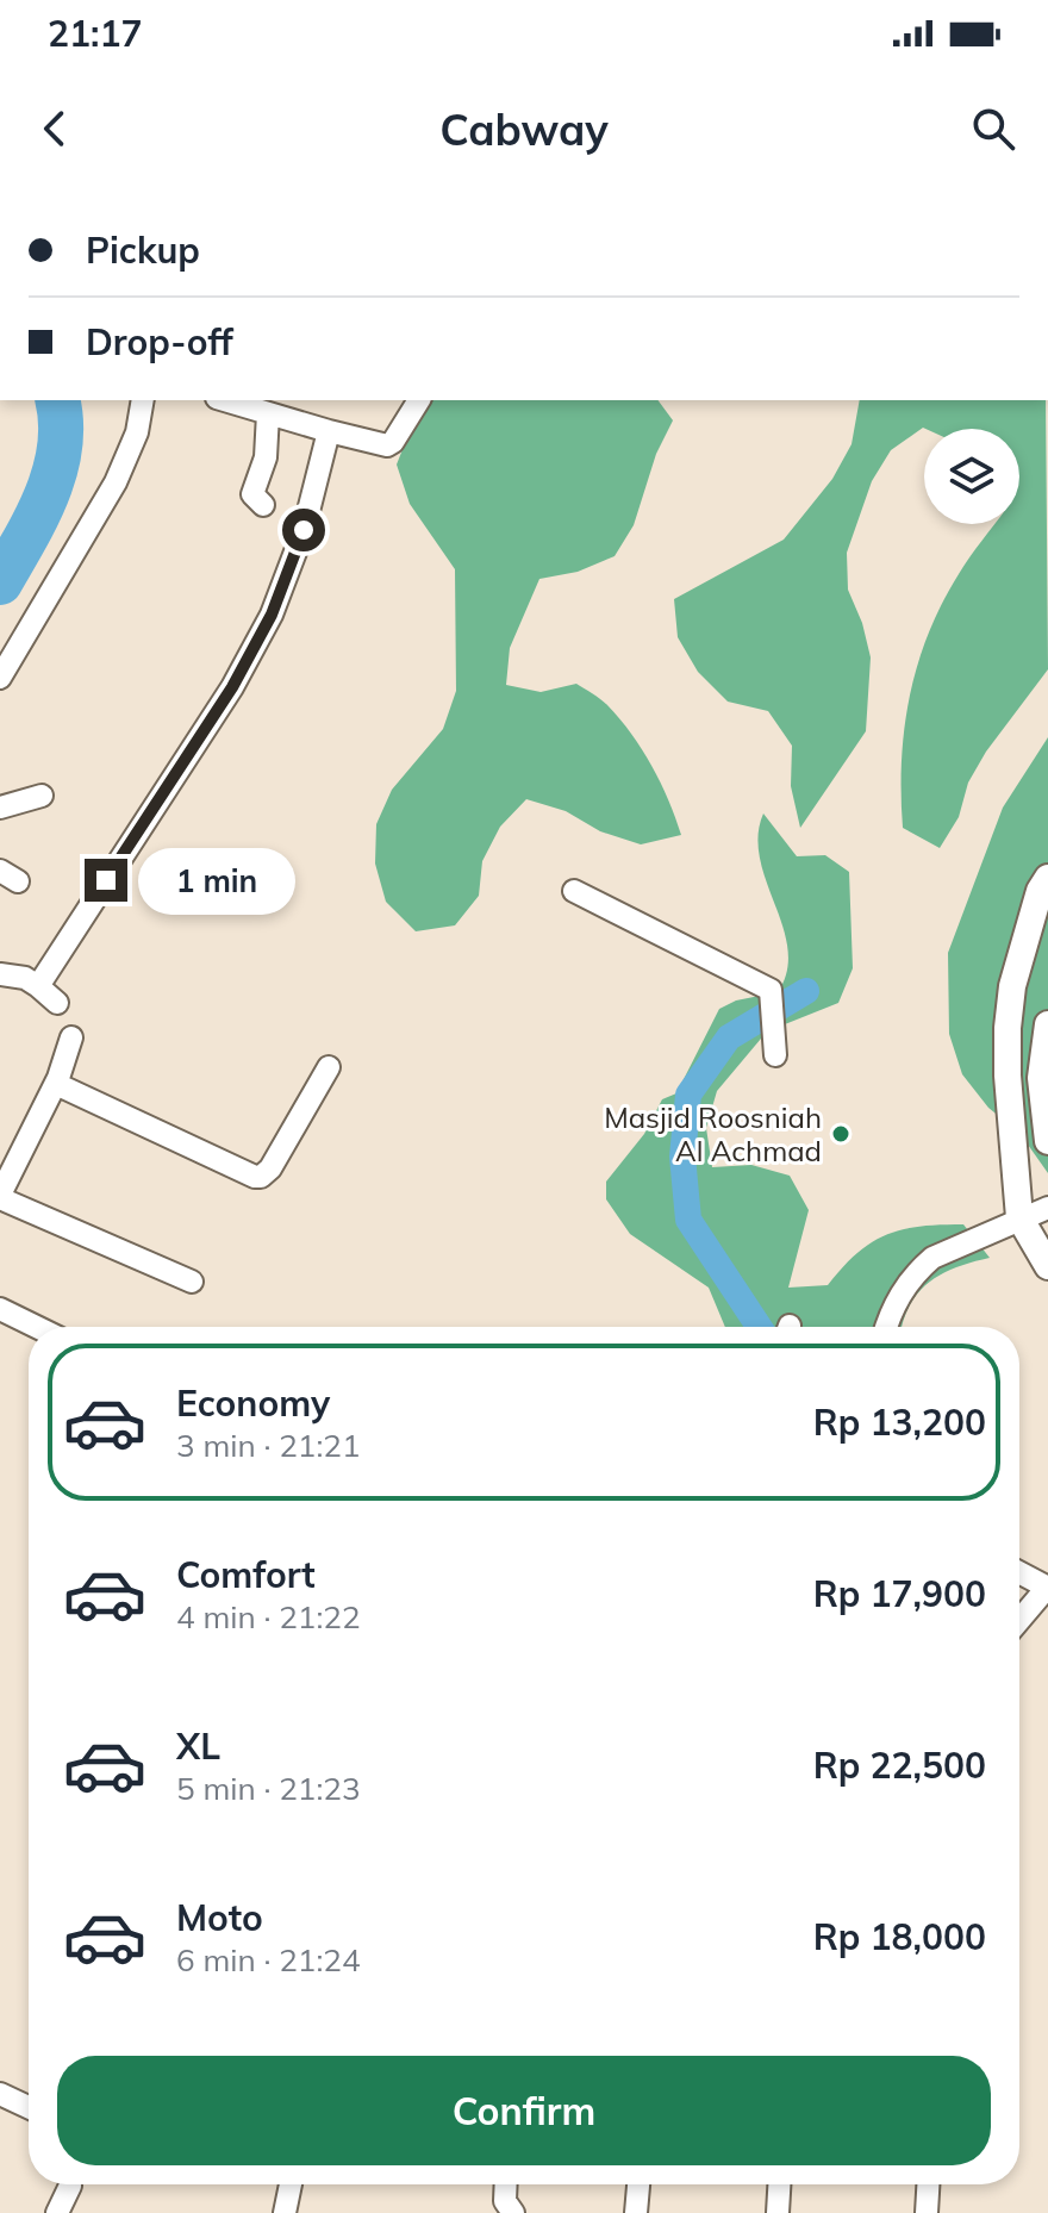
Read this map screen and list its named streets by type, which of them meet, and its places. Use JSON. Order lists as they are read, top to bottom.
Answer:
{
  "places": ["Masjid Roosniah Al Achmad"],
  "page": {
    "status": "21:17",
    "header": "Cabway",
    "banner": ["Pickup", "Drop-off"],
    "bubble": "1 min",
    "list": [
      {
        "name": "Economy",
        "note": "3 min · 21:21",
        "value": "Rp 13,200"
      },
      {
        "name": "Comfort",
        "note": "4 min · 21:22",
        "value": "Rp 17,900"
      },
      {
        "name": "XL",
        "note": "5 min · 21:23",
        "value": "Rp 22,500"
      },
      {
        "name": "Moto",
        "note": "6 min · 21:24",
        "value": "Rp 18,000"
      }
    ],
    "buttons": "Confirm"
  }
}
